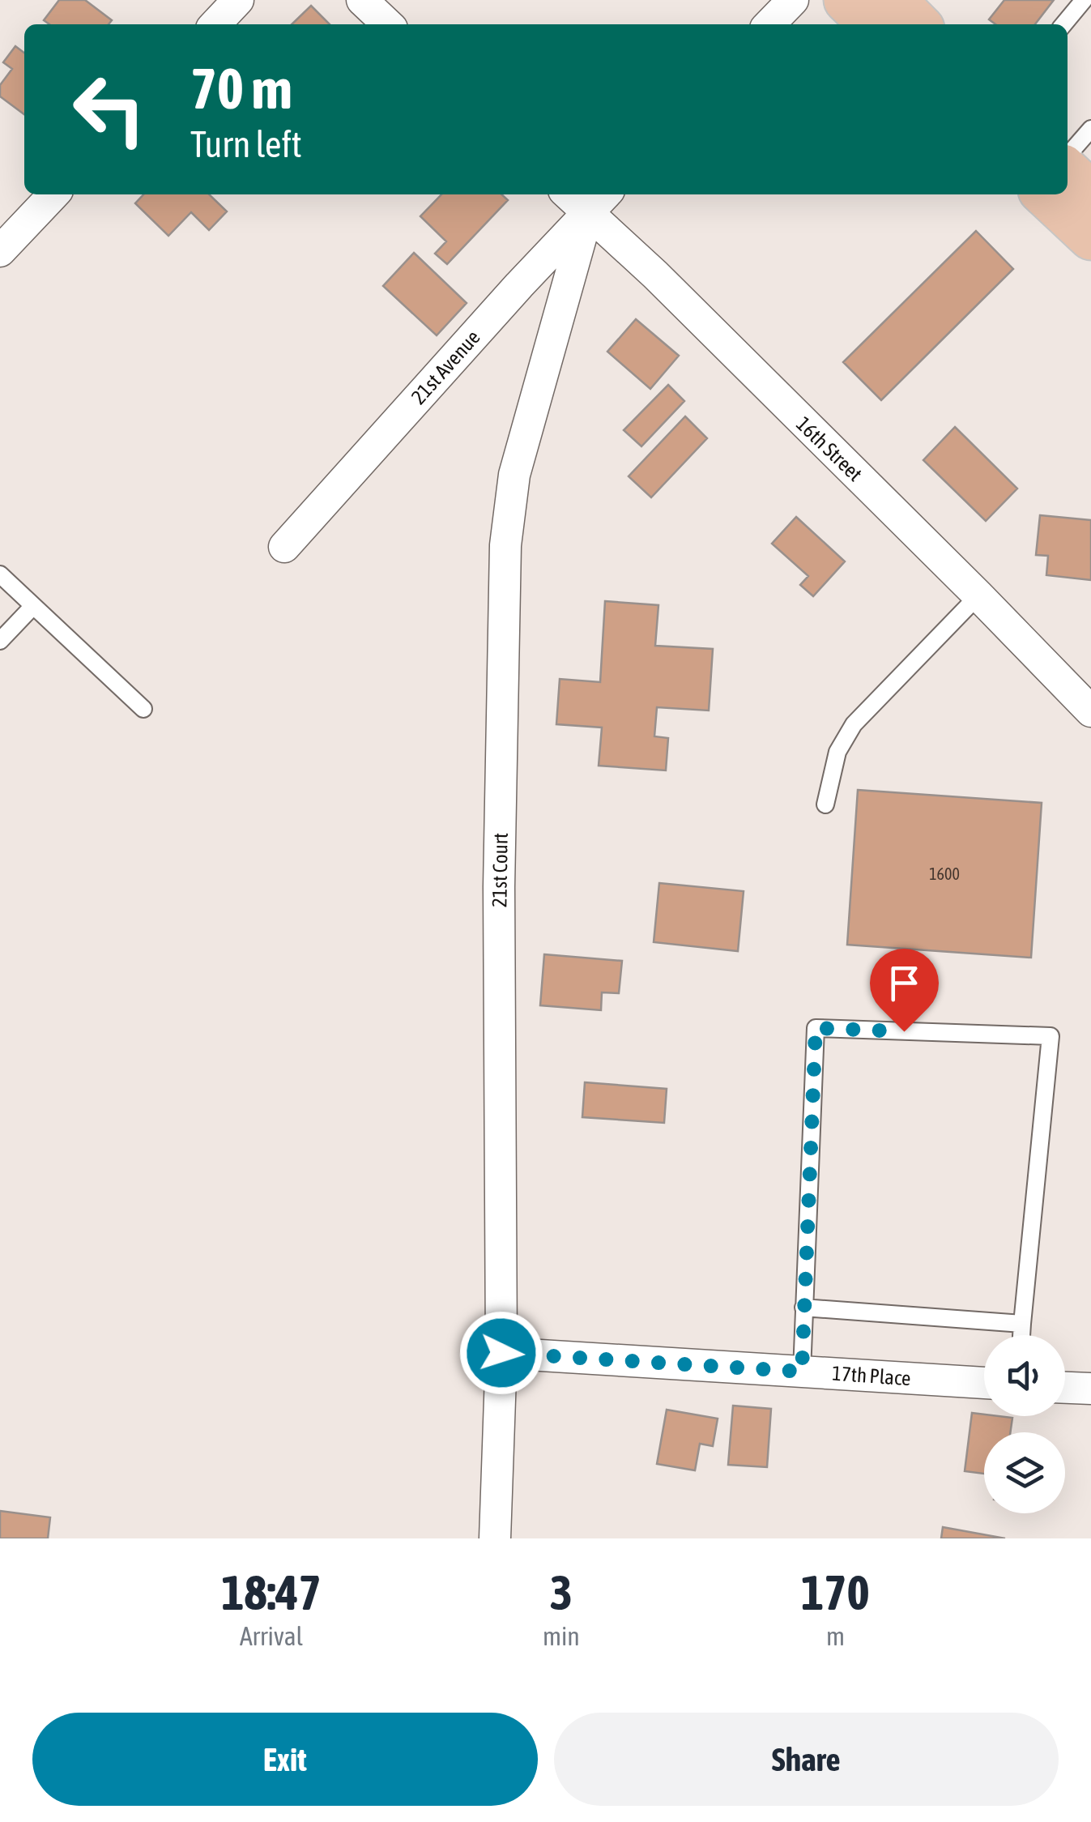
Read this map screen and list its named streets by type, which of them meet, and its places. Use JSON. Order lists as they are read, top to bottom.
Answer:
{
  "streets": {
    "street": [
      "21st Avenue",
      "16th Street",
      "21st Court",
      "17th Place"
    ]
  },
  "crossings": [
    ["21st Avenue", "16th Street"],
    ["21st Avenue", "21st Court"],
    ["16th Street", "21st Court"],
    ["21st Court", "17th Place"]
  ],
  "house_numbers": ["1600"],
  "page": {
    "turn": ["70 m", "Turn left"],
    "eta": [
      "18:47",
      "Arrival",
      "3",
      "min",
      "170",
      "m"
    ],
    "buttons": ["Exit", "Share"]
  }
}
